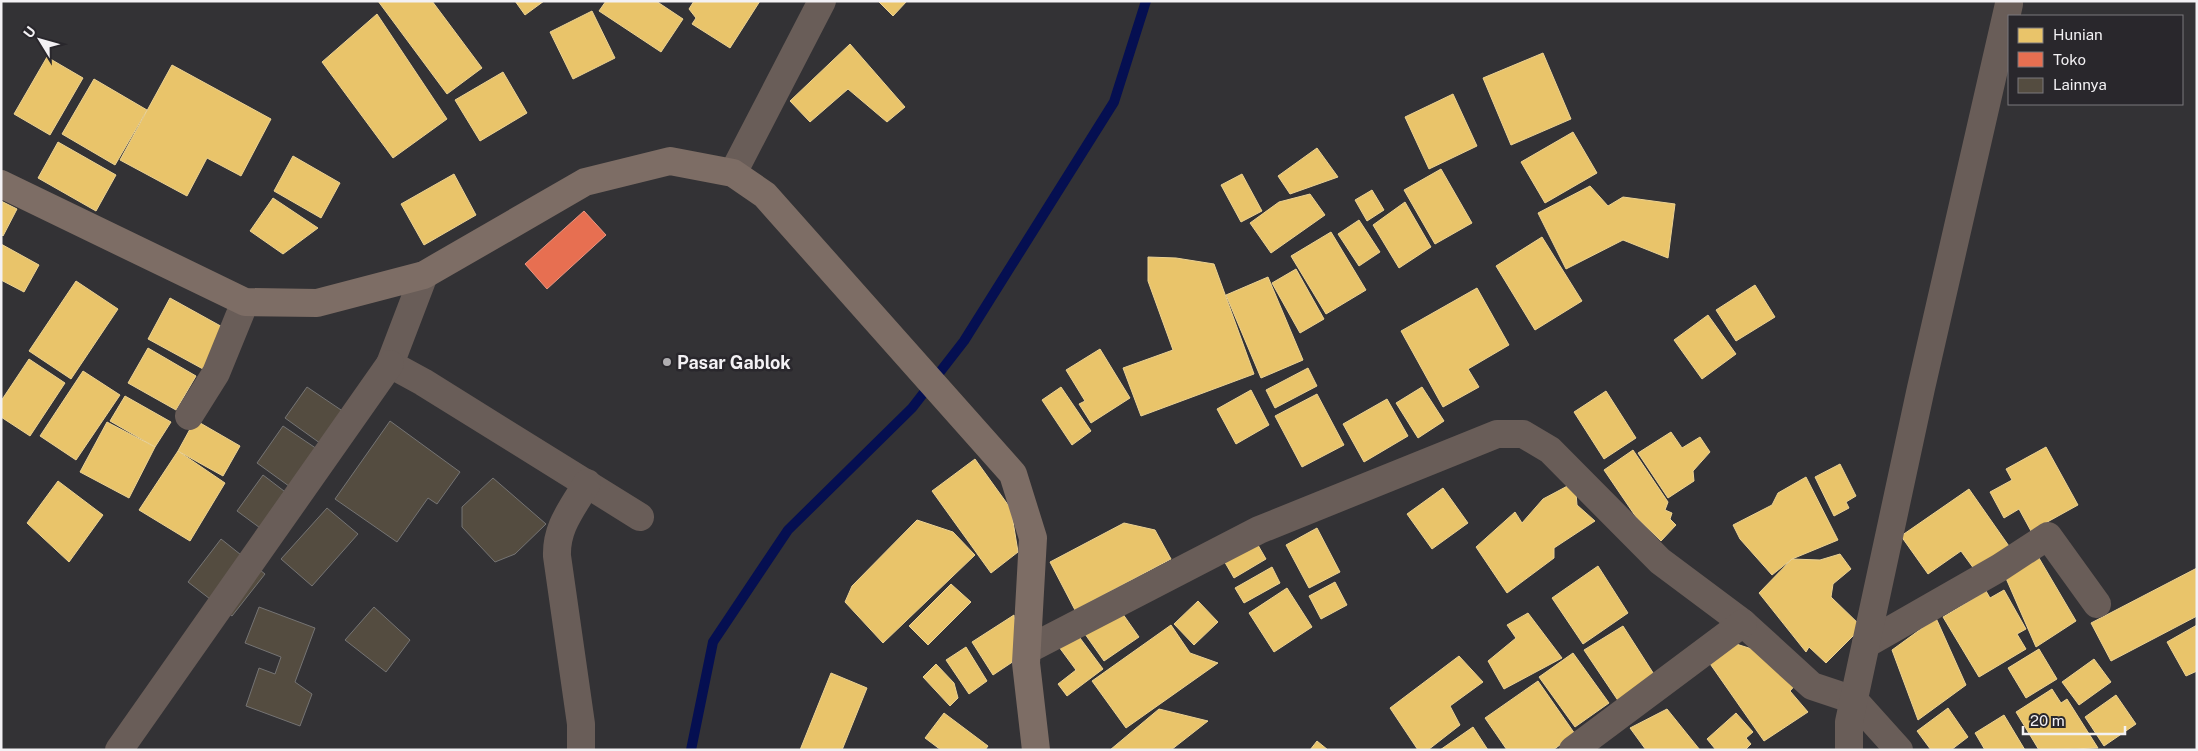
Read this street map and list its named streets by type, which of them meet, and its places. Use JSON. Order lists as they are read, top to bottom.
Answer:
{
  "places": ["Pasar Gablok"],
  "legend": ["Hunian", "Toko", "Lainnya"],
  "scale_bar": "20 m",
  "north": "top left"
}
